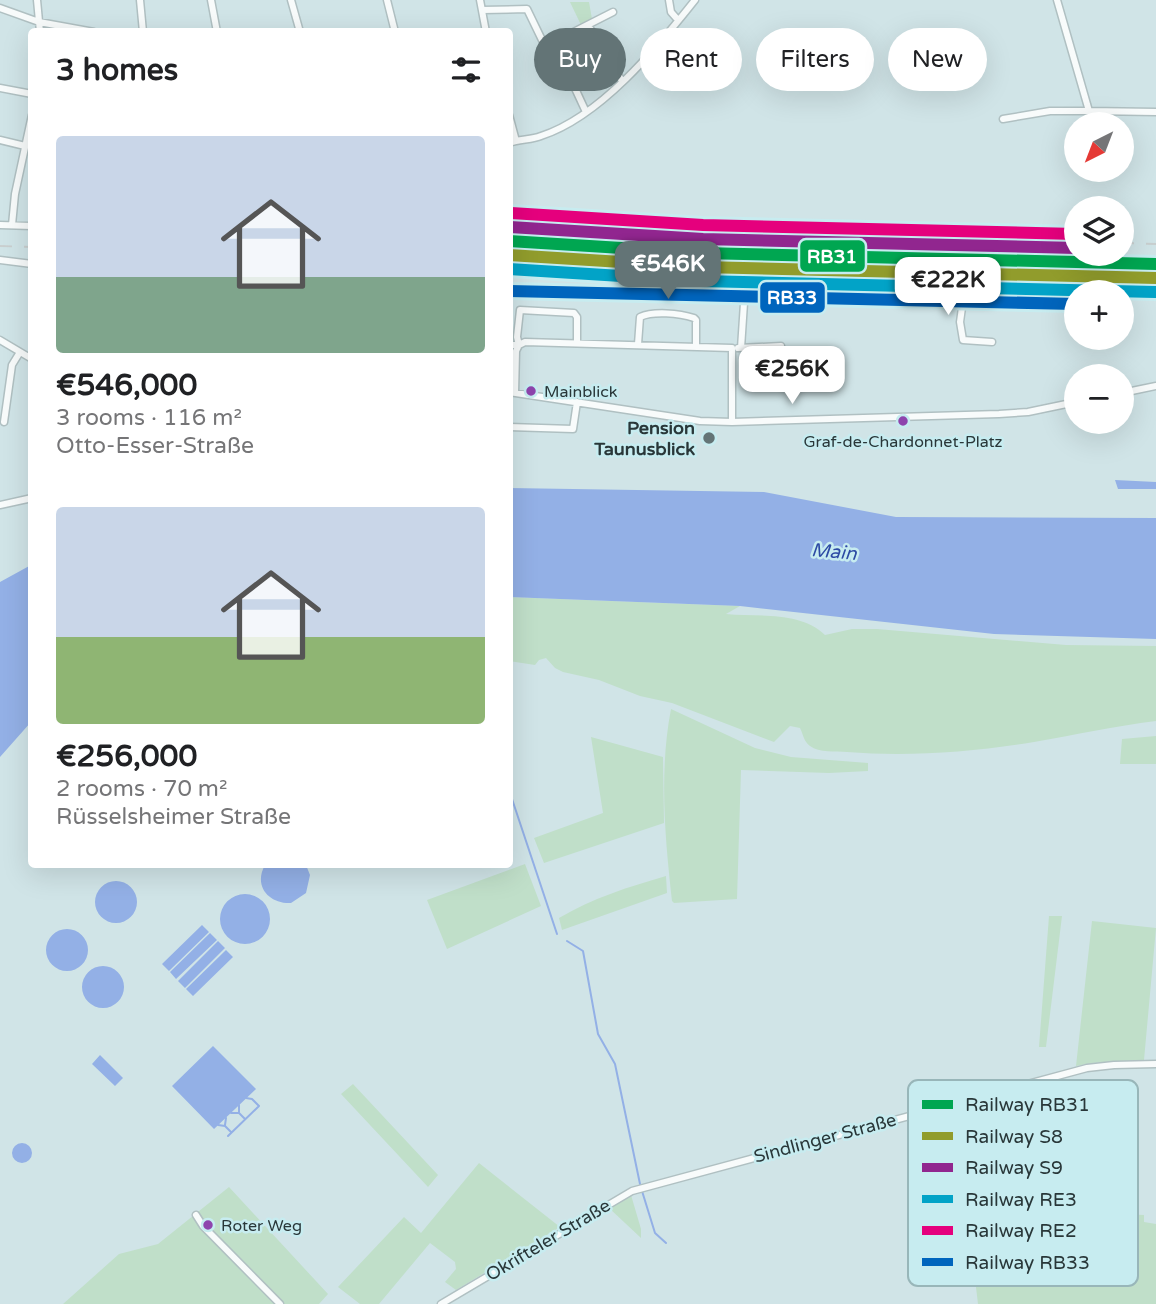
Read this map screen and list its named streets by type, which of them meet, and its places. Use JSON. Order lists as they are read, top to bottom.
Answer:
{
  "streets": {
    "street": ["Sindlinger Straße", "Okrifteler Straße"]
  },
  "crossings": [
    ["Sindlinger Straße", "Okrifteler Straße"]
  ],
  "water": ["Main"],
  "places": [
    "Mainblick",
    "Graf-de-Chardonnet-Platz",
    "Pension Taunusblick",
    "Roter Weg"
  ],
  "lines": [
    "rail line RE2",
    "rail line S9",
    "rail line RB31",
    "rail line S8",
    "rail line RE3",
    "rail line RB33"
  ],
  "legend": [
    "Railway RB31",
    "Railway S8",
    "Railway S9",
    "Railway RE3",
    "Railway RE2",
    "Railway RB33"
  ],
  "north": "bottom left",
  "page": {
    "chip": [
      "Buy",
      "Rent",
      "Filters",
      "New"
    ],
    "heading": "3 homes",
    "map_buttons": ["+", "−"],
    "list": [
      {
        "name": "€546,000",
        "note": "3 rooms · 116 m² · Otto-Esser-Straße"
      },
      {
        "name": "€256,000",
        "note": "2 rooms · 70 m² · Rüsselsheimer Straße"
      }
    ],
    "price": ["€546K", "€222K", "€256K"]
  }
}
